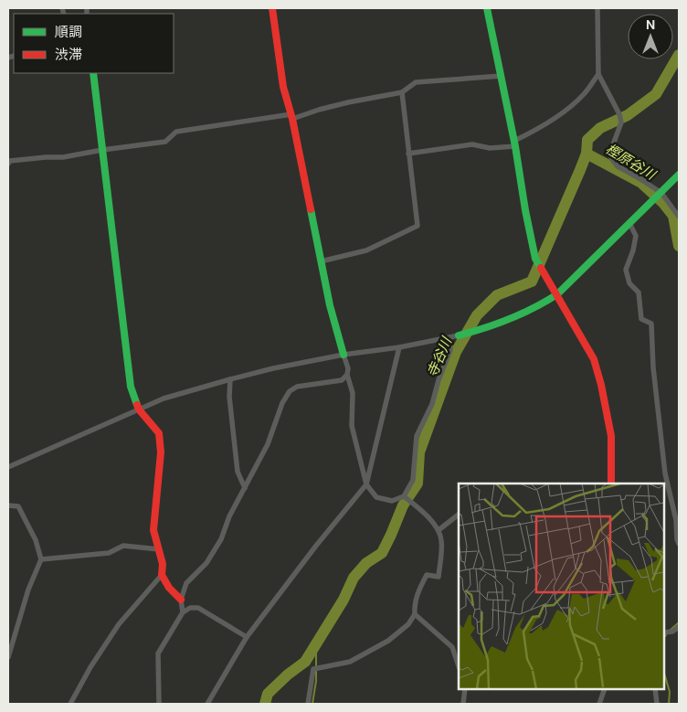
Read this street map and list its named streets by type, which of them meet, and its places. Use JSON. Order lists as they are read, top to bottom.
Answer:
{
  "water": ["樫原谷川", "寺谷川"],
  "legend": ["順調", "渋滞"],
  "north": "top"
}
